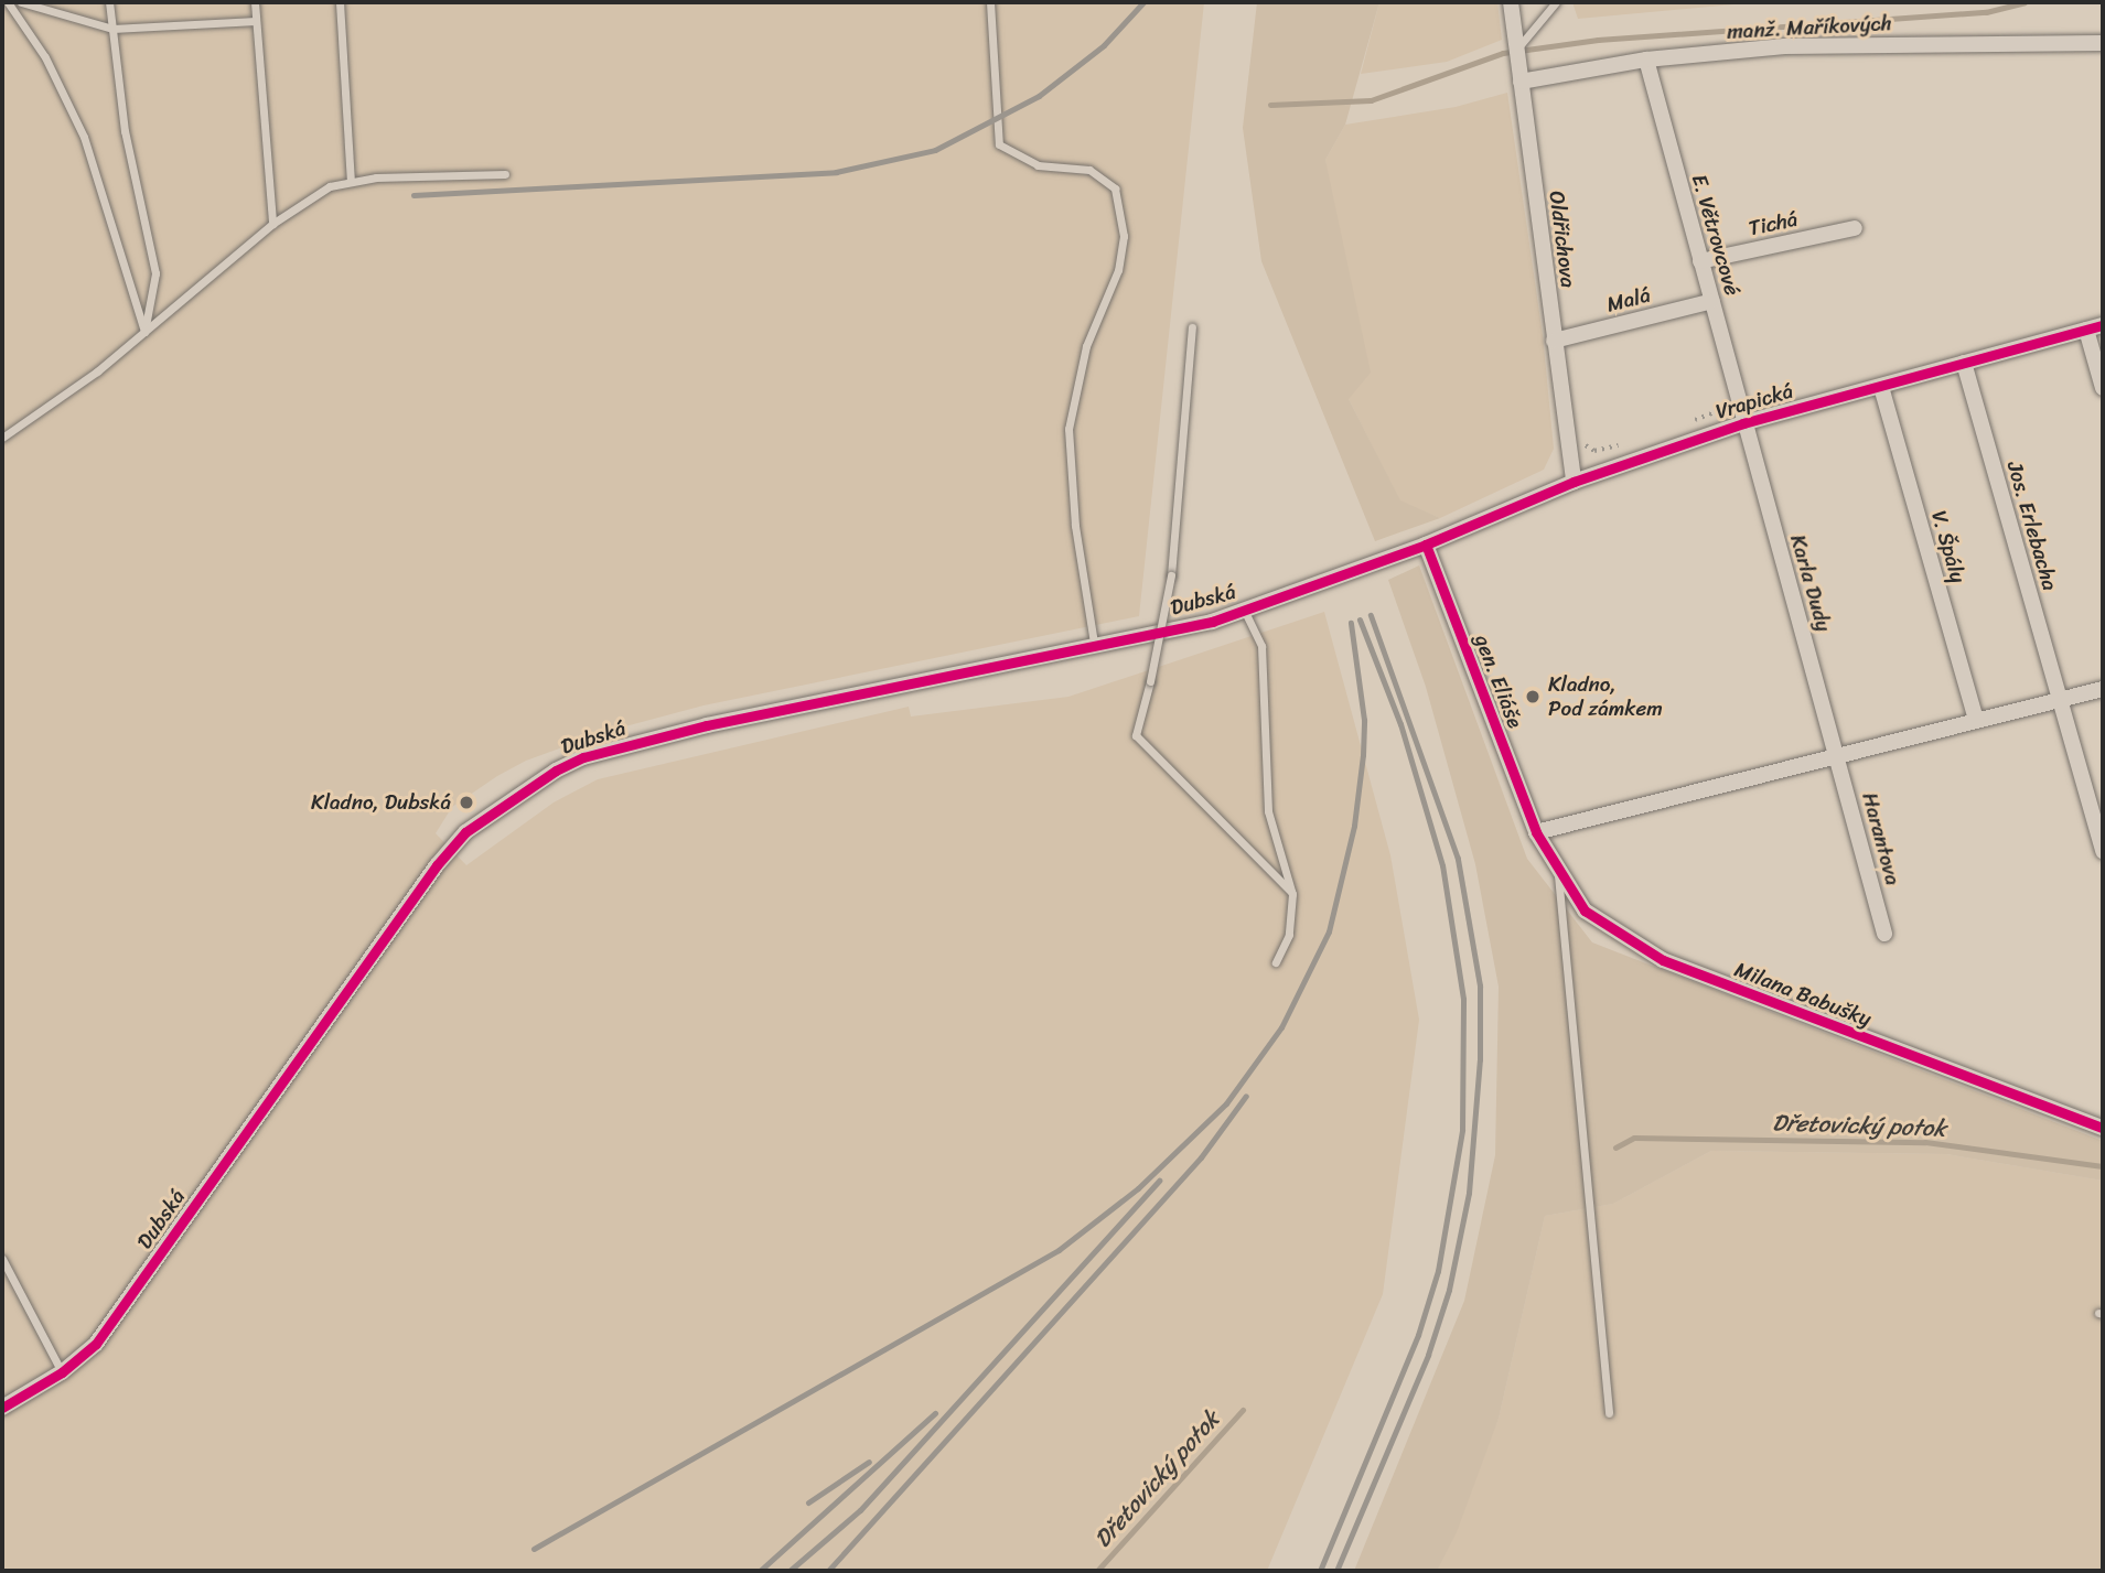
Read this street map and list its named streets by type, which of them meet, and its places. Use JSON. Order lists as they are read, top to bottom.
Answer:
{
  "streets": {
    "street": [
      "manž. Maříkových",
      "Tichá",
      "E. Větrovcové",
      "Oldřichova",
      "Malá",
      "Vrapická",
      "Jos. Erlebacha",
      "V. Špály",
      "Karla Dudy",
      "Dubská",
      "gen. Eliáše",
      "Harantova",
      "Milana Babušky"
    ]
  },
  "crossings": [
    ["manž. Maříkových", "E. Větrovcové"],
    ["manž. Maříkových", "Oldřichova"],
    ["Tichá", "E. Větrovcové"],
    ["E. Větrovcové", "Malá"],
    ["E. Větrovcové", "Vrapická"],
    ["E. Větrovcové", "Karla Dudy"],
    ["Oldřichova", "Malá"],
    ["Oldřichova", "Vrapická"],
    ["Vrapická", "Jos. Erlebacha"],
    ["Vrapická", "V. Špály"],
    ["Vrapická", "Karla Dudy"],
    ["Vrapická", "Dubská"],
    ["Vrapická", "gen. Eliáše"],
    ["Karla Dudy", "Harantova"],
    ["Dubská", "gen. Eliáše"],
    ["gen. Eliáše", "Milana Babušky"]
  ],
  "water": ["Dřetovický potok"],
  "places": ["Kladno, Pod zámkem", "Kladno, Dubská"]
}
